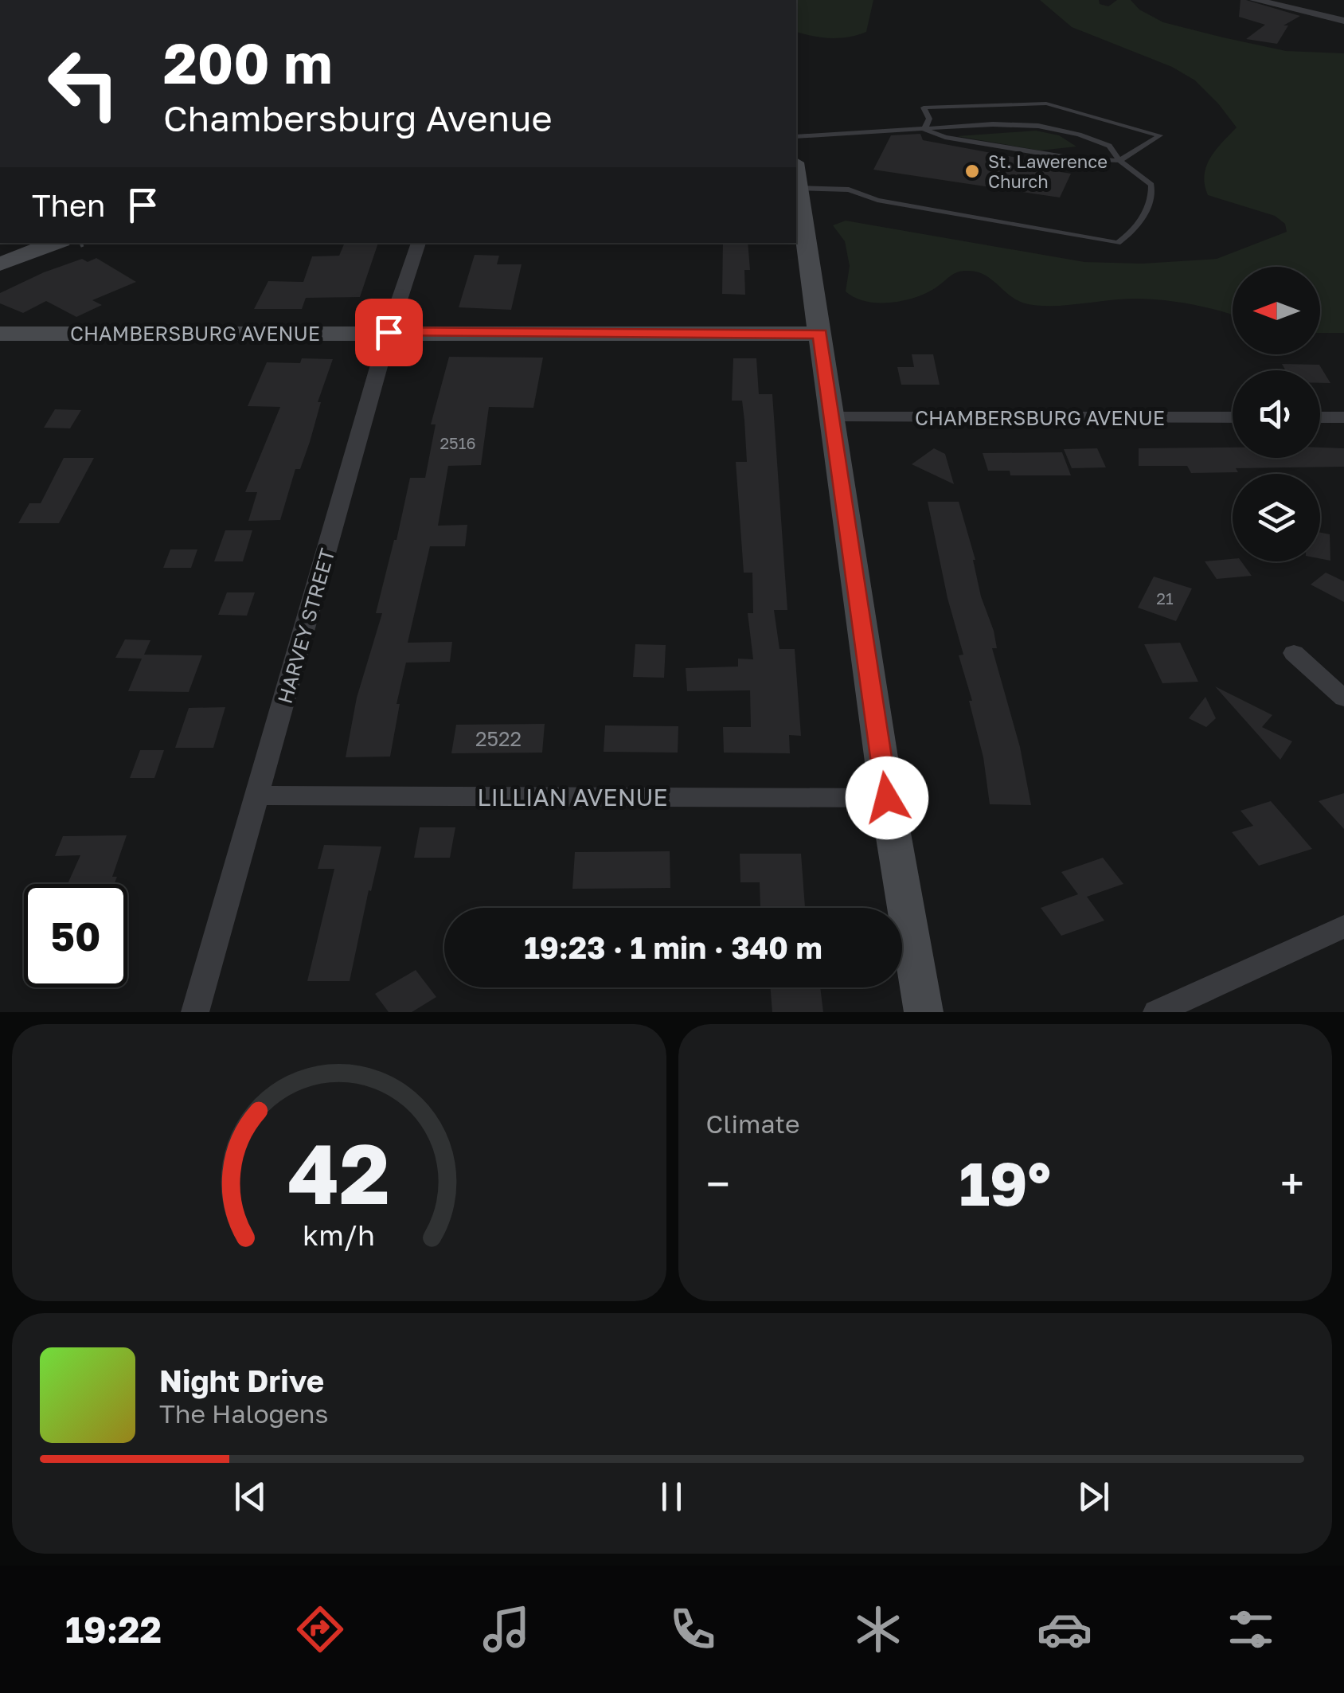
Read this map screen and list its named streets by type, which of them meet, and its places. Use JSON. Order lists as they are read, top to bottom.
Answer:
{
  "streets": {
    "main road": ["CHAMBERSBURG AVENUE"],
    "street": ["HARVEY STREET", "LILLIAN AVENUE"]
  },
  "crossings": [
    ["CHAMBERSBURG AVENUE", "HARVEY STREET"],
    ["HARVEY STREET", "LILLIAN AVENUE"]
  ],
  "places": ["St. Lawerence Church"],
  "house_numbers": ["2516", "21", "2522"],
  "north": "left",
  "page": {
    "turn": ["200 m", "Chambersburg Avenue"],
    "then": "Then",
    "limit": "50",
    "trip": "19:23 · 1 min · 340 m",
    "tile": "Climate",
    "heat": ["−", "19°", "+"],
    "song": ["Night Drive", "The Halogens"],
    "tabs": "19:22",
    "gauge": ["42", "km/h"]
  }
}
